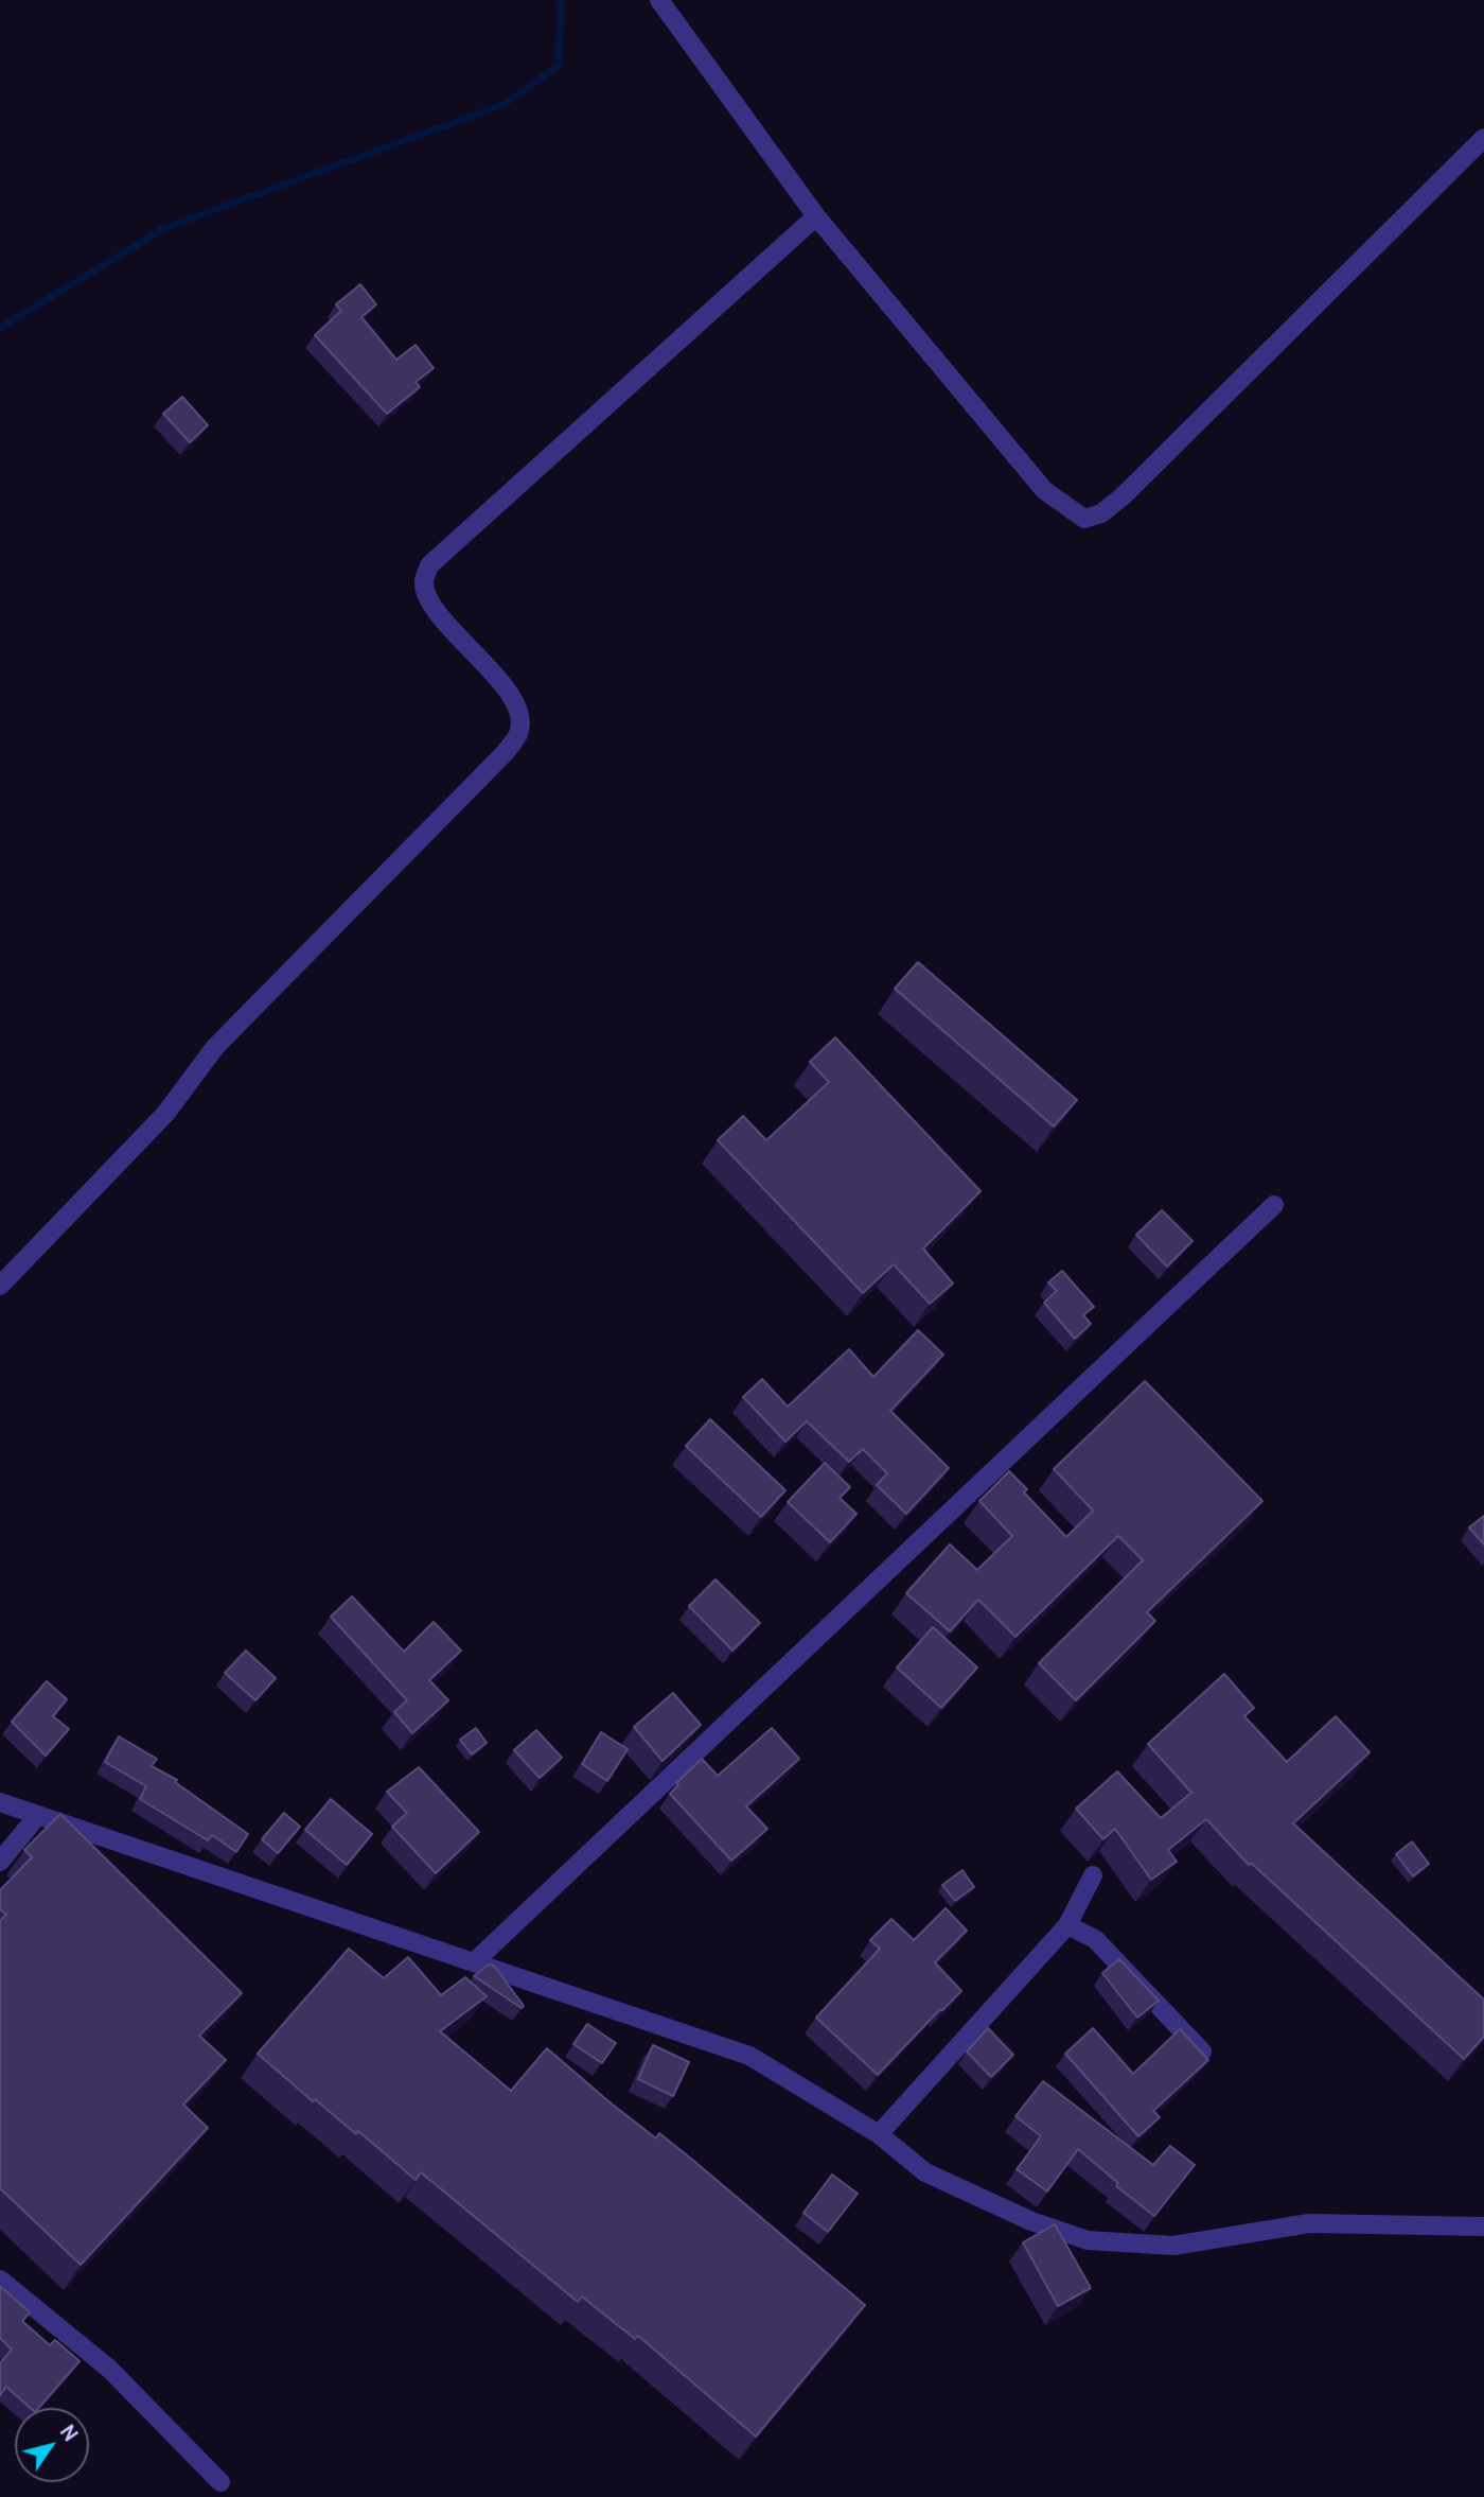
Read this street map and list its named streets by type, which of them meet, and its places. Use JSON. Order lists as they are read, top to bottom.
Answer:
{
  "north": "top right"
}
